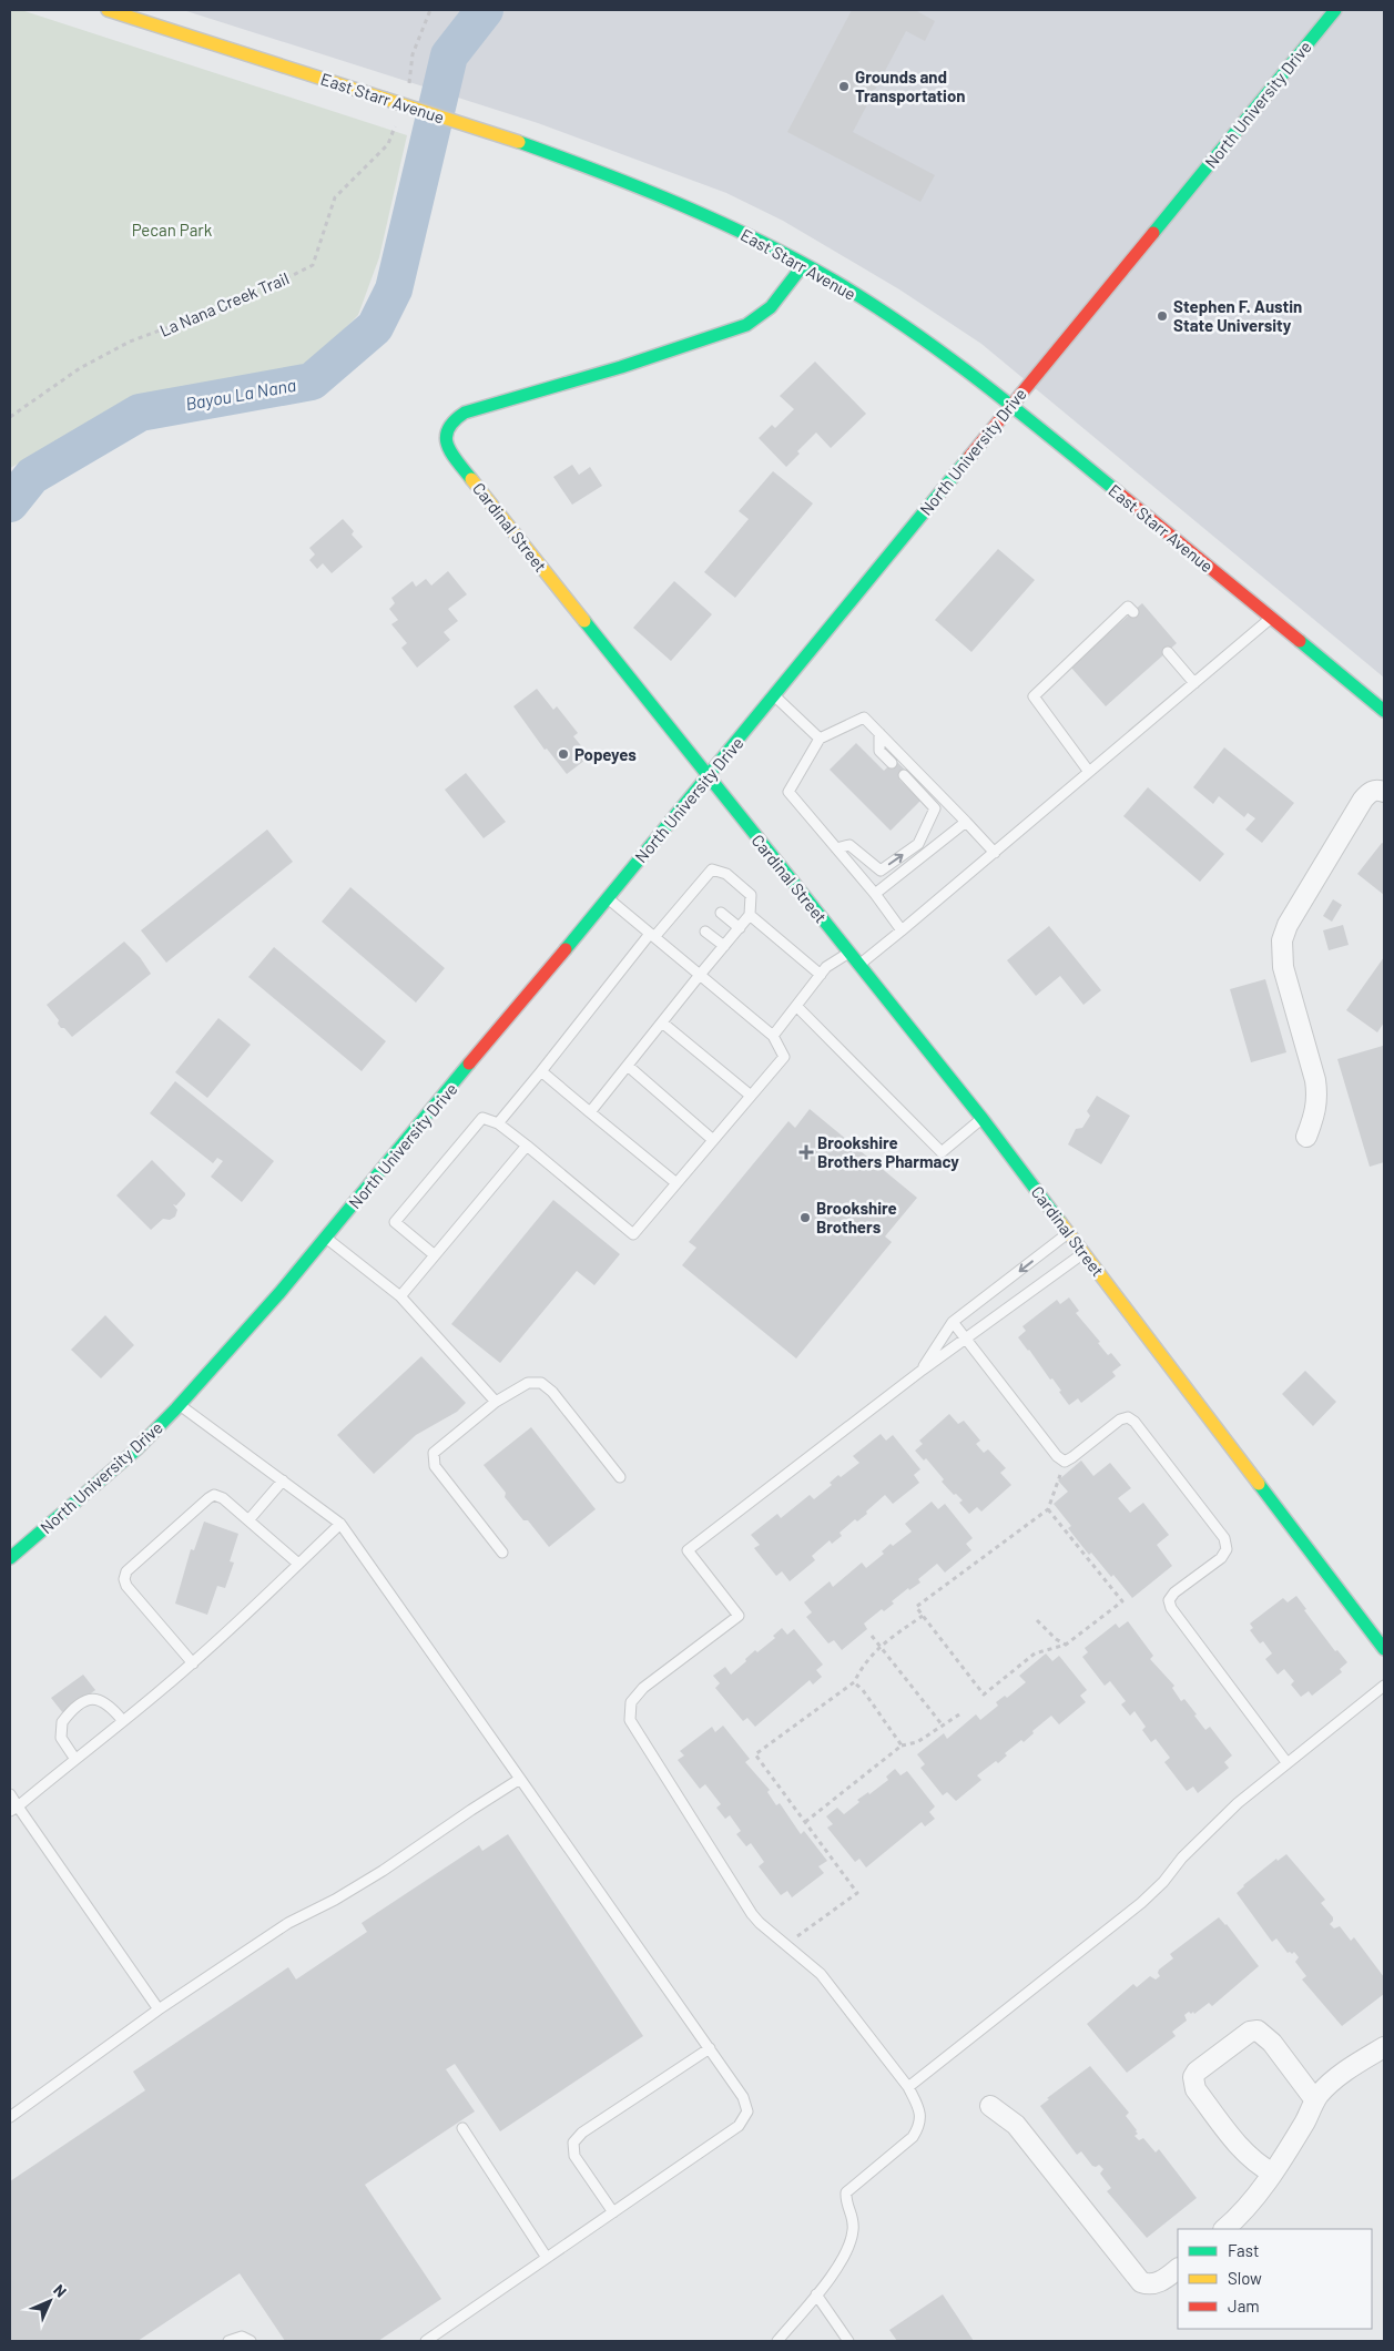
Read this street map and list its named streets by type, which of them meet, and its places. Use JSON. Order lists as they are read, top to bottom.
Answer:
{
  "streets": {
    "main road": ["East Starr Avenue", "North University Drive", "Cardinal Street"],
    "path": ["La Nana Creek Trail"]
  },
  "crossings": [
    ["East Starr Avenue", "North University Drive"],
    ["East Starr Avenue", "Cardinal Street"],
    ["North University Drive", "Cardinal Street"]
  ],
  "water": ["Bayou La Nana"],
  "parks": ["Pecan Park"],
  "places": {
    "other": [
      "Grounds and Transportation",
      "Stephen F. Austin State University",
      "Popeyes",
      "Brookshire Brothers"
    ],
    "health": ["Brookshire Brothers Pharmacy"]
  },
  "legend": ["Fast", "Slow", "Jam"],
  "north": "top right"
}
